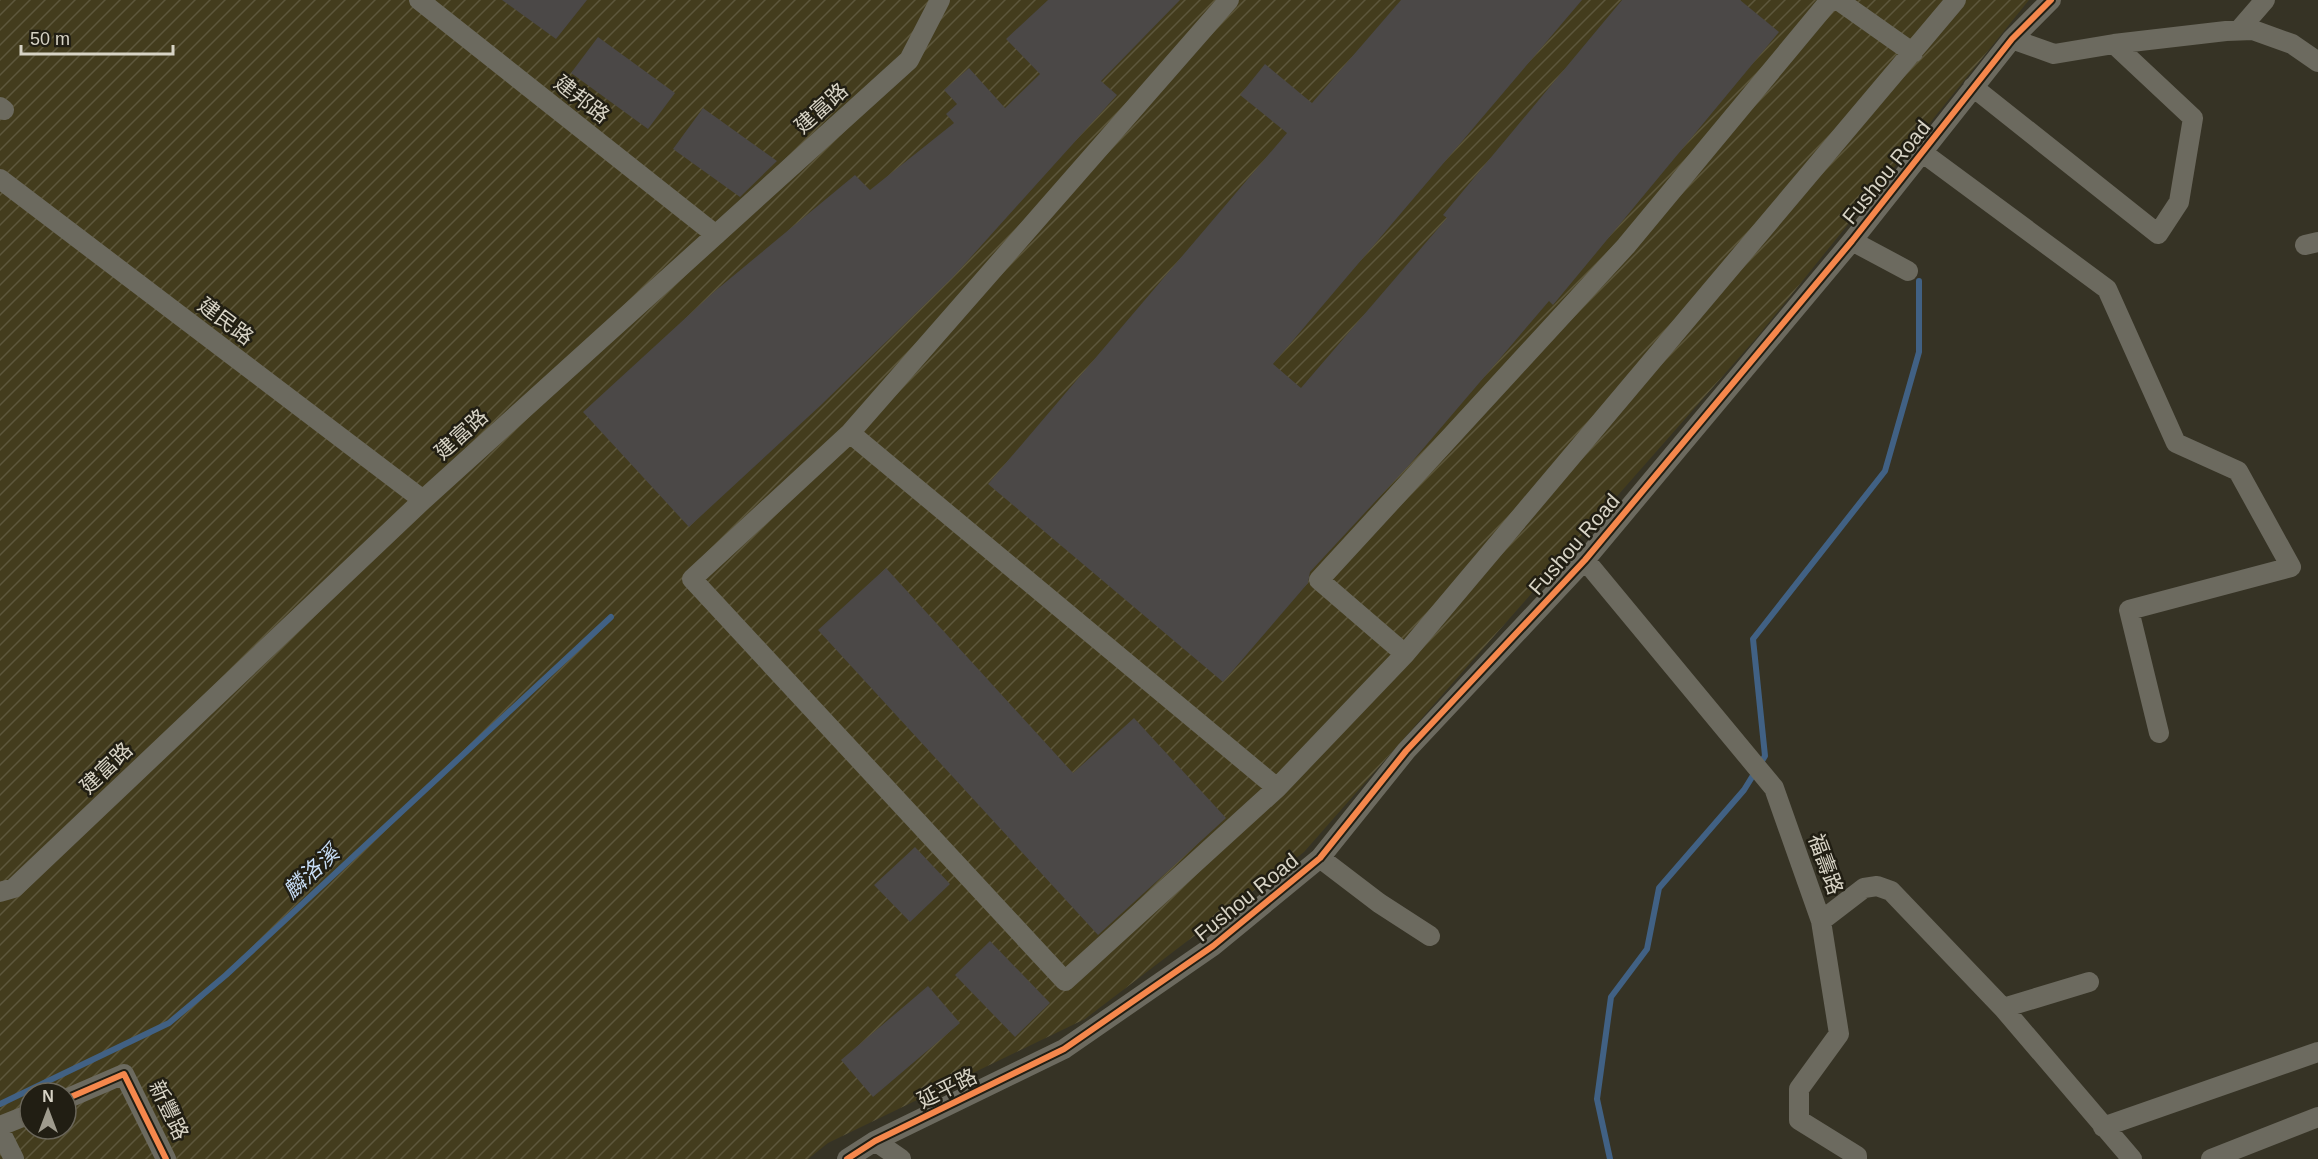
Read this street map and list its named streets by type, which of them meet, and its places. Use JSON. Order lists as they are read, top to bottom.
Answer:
{
  "streets": {
    "street": [
      "建邦路",
      "建富路",
      "Fushou Road",
      "建民路",
      "福壽路",
      "延平路",
      "新豐路"
    ]
  },
  "crossings": [
    ["建邦路", "建富路"],
    ["建富路", "建民路"],
    ["Fushou Road", "福壽路"],
    ["Fushou Road", "延平路"]
  ],
  "water": ["麟洛溪"],
  "scale_bar": "50 m",
  "north": "top"
}
